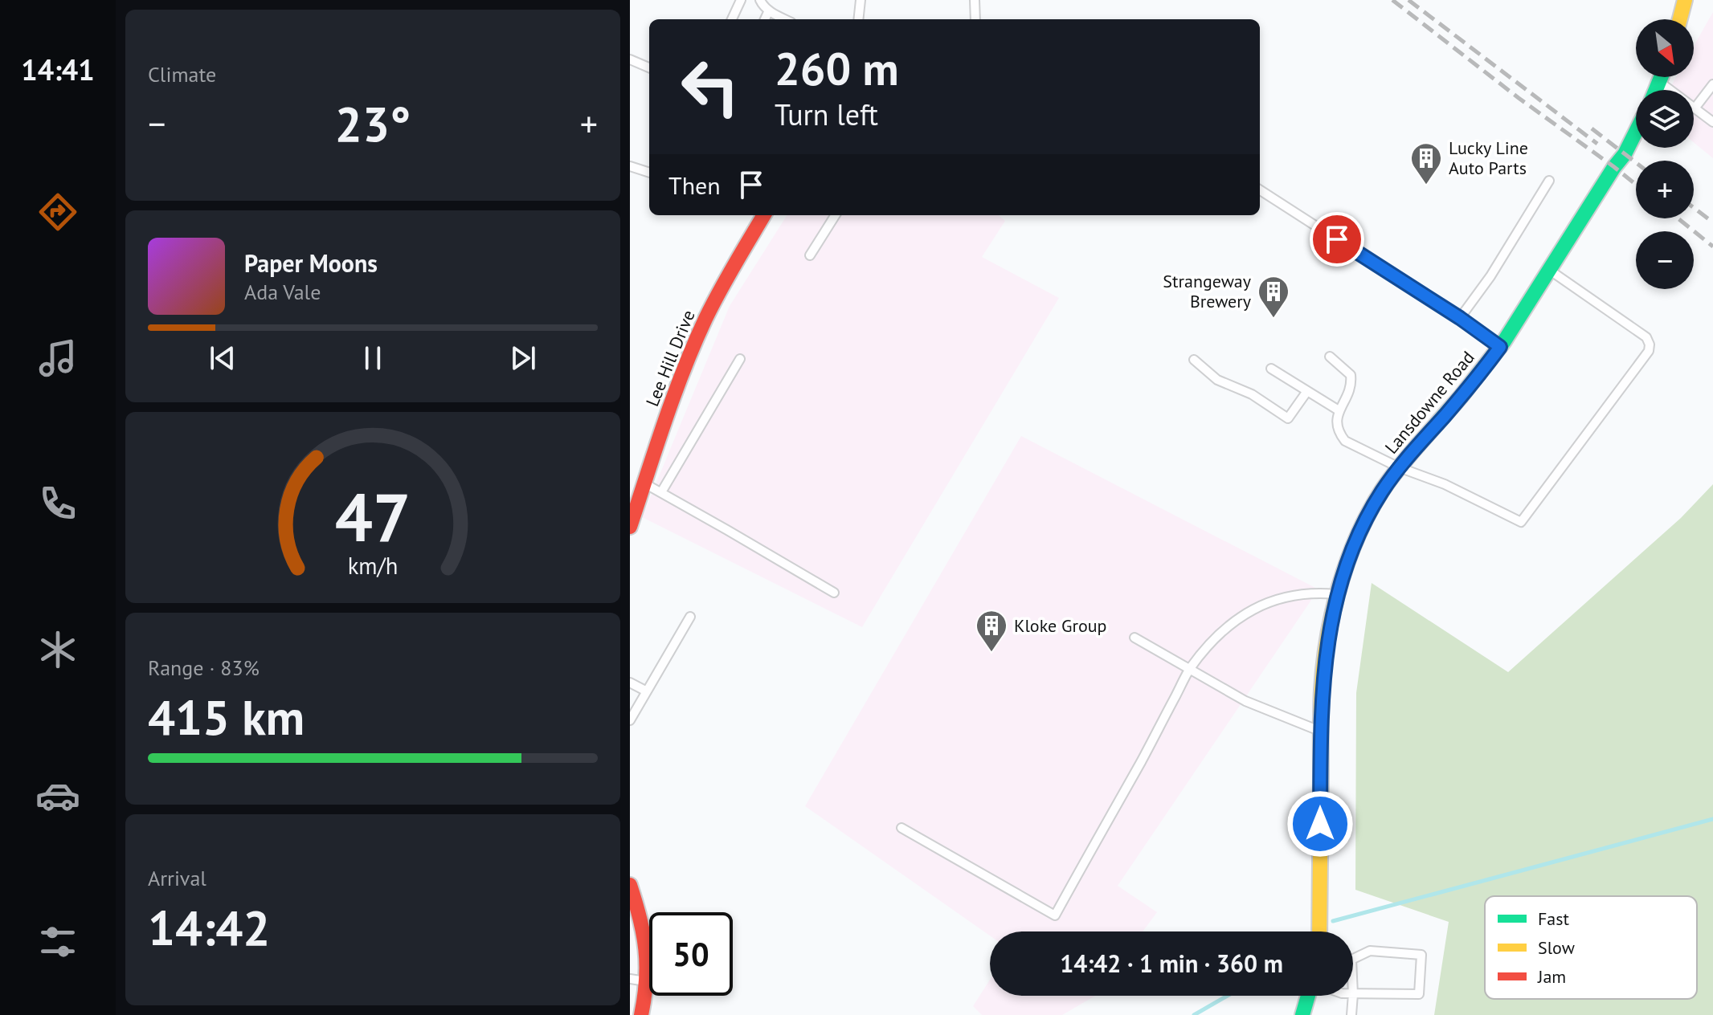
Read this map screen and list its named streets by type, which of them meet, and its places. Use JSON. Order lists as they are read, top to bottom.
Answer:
{
  "streets": {
    "main road": ["Lee Hill Drive", "Lansdowne Road"]
  },
  "places": {
    "building": ["Lucky Line Auto Parts", "Strangeway Brewery", "Kloke Group"]
  },
  "legend": ["Fast", "Slow", "Jam"],
  "north": "bottom right",
  "page": {
    "tabs": "14:41",
    "tile": [
      "Climate",
      ["Range · 83%", "415 km"],
      ["Arrival", "14:42"]
    ],
    "map_buttons": ["+", "−"],
    "turn": ["260 m", "Turn left"],
    "heat": ["−", "23°", "+"],
    "then": "Then",
    "song": ["Paper Moons", "Ada Vale"],
    "limit": "50",
    "trip": "14:42 · 1 min · 360 m",
    "gauge": ["47", "km/h"]
  }
}
